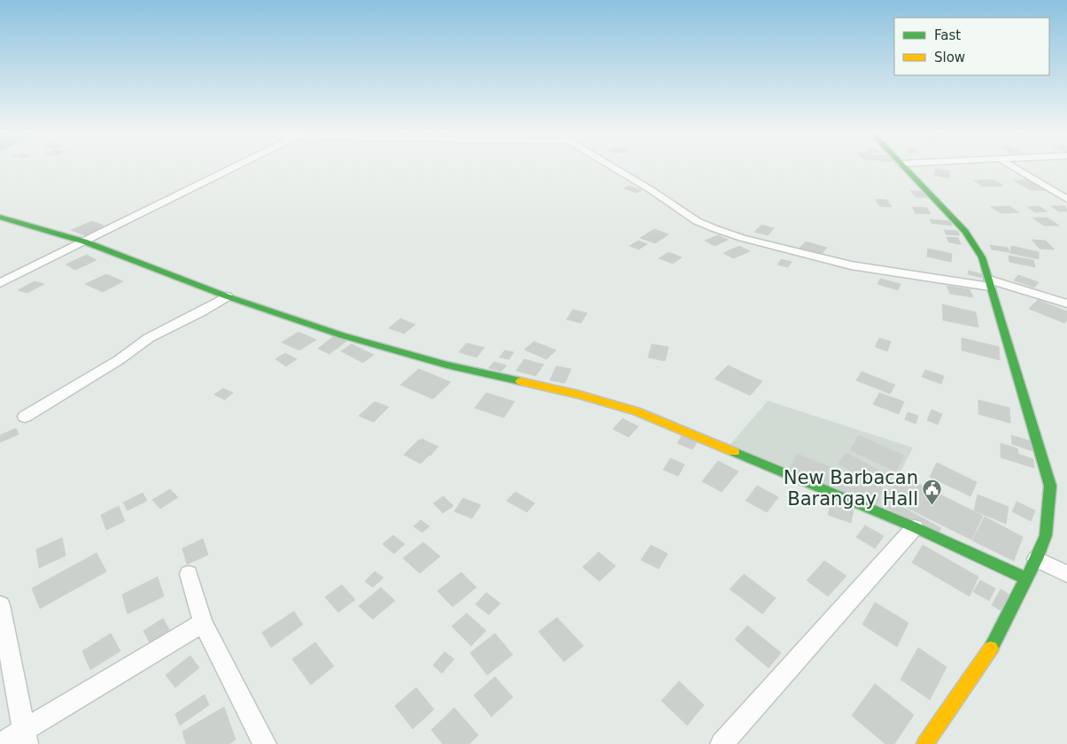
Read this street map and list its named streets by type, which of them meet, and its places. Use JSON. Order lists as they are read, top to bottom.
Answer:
{
  "places": {
    "public building": ["New Barbacan Barangay Hall"]
  },
  "legend": ["Fast", "Slow"]
}
